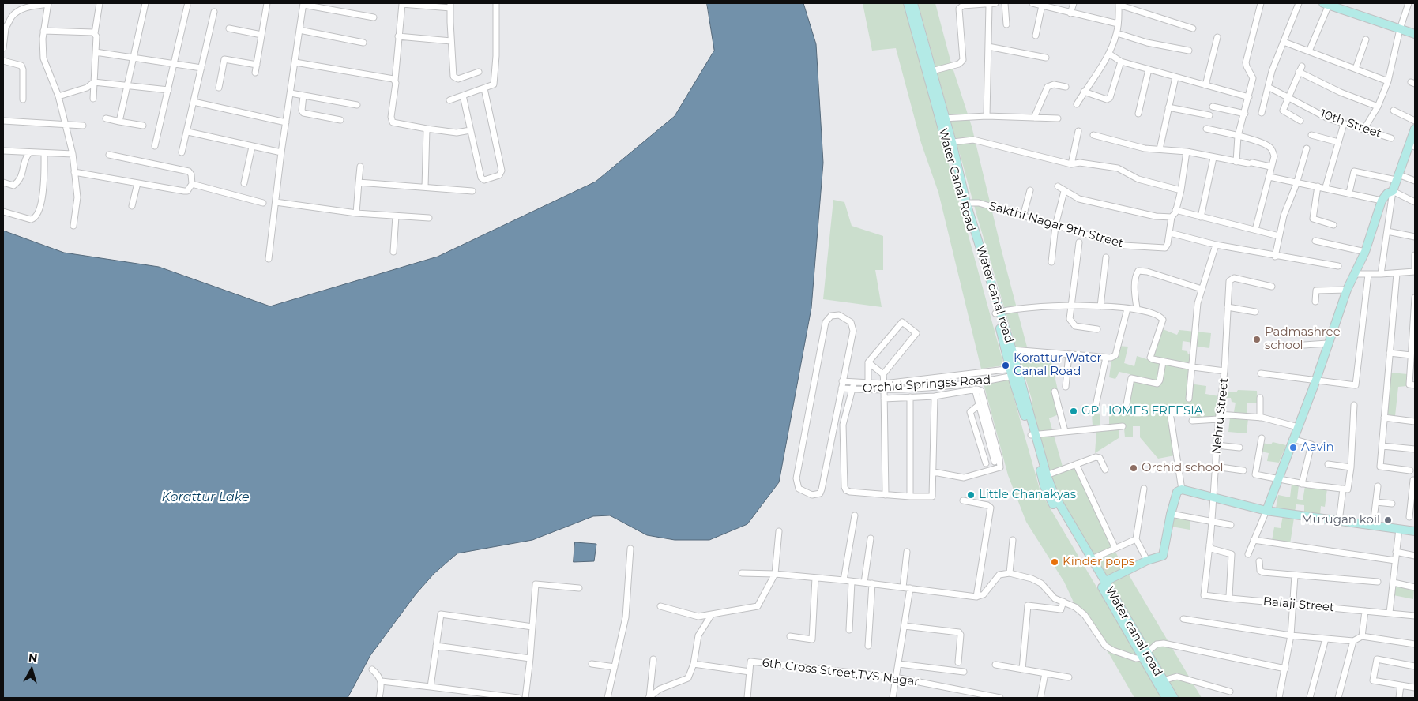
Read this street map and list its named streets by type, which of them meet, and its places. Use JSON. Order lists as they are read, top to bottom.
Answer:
{
  "streets": {
    "main road": ["Water Canal Road", "Water canal road"],
    "street": [
      "10th Street",
      "Sakthi Nagar 9th Street",
      "Orchid Springss Road",
      "Nehru Street",
      "Balaji Street",
      "6th Cross Street,TVS Nagar"
    ]
  },
  "crossings": [
    ["Water Canal Road", "Water canal road"],
    ["Water Canal Road", "Orchid Springss Road"],
    ["Sakthi Nagar 9th Street", "Water canal road"],
    ["Water canal road", "Orchid Springss Road"],
    ["Nehru Street", "Balaji Street"]
  ],
  "water": ["Korattur Lake"],
  "places": [
    "Padmashree school",
    "Korattur Water Canal Road",
    "GP HOMES FREESIA",
    "Aavin",
    "Orchid school",
    "Little Chanakyas",
    "Murugan koil",
    "Kinder pops"
  ],
  "north": "top"
}
